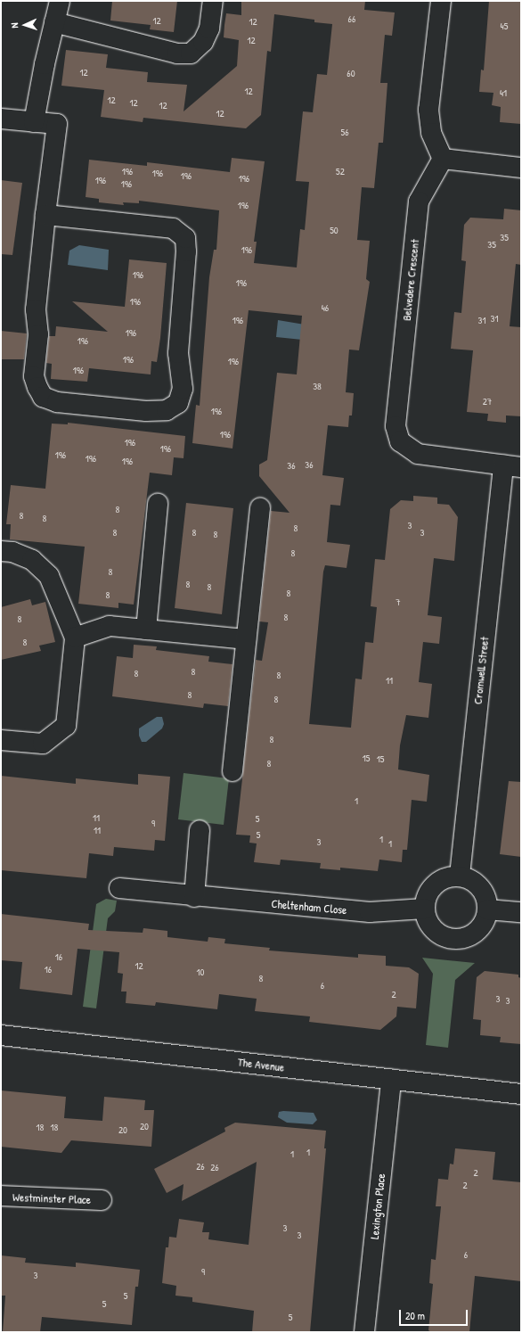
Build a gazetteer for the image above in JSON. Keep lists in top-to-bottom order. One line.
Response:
{"streets":{"street":["Belvedere Crescent","Cromwell Street","Cheltenham Close","The Avenue","Westminster Place","Lexington Place"]},"crossings":[["Belvedere Crescent","Cromwell Street"],["Cromwell Street","Cheltenham Close"],["The Avenue","Lexington Place"]],"house_numbers":["66","12","12","45","12","12","60","12","41","12","12","12","12","56","196","52","196","196","196","196","196","196","50","35","35","196","196","196","196","46","31","196","31","196","196","196","196","196","38","27","196","196","196","196","196","196","196","36","36","8","8","8","3","8","8","8","3","8","8","8","8","8","8","8","7","8","8","8","8","8","8","11","8","8","8","15","15","8","1","11","5","9","11","5","1","3","1","16","12","16","10","8","6","2","3","3","20","18","18","20","1","1","26","26","2","2","3","3","6","9","3","5","5","5"],"scale_bar":"20 m","north":"left"}
